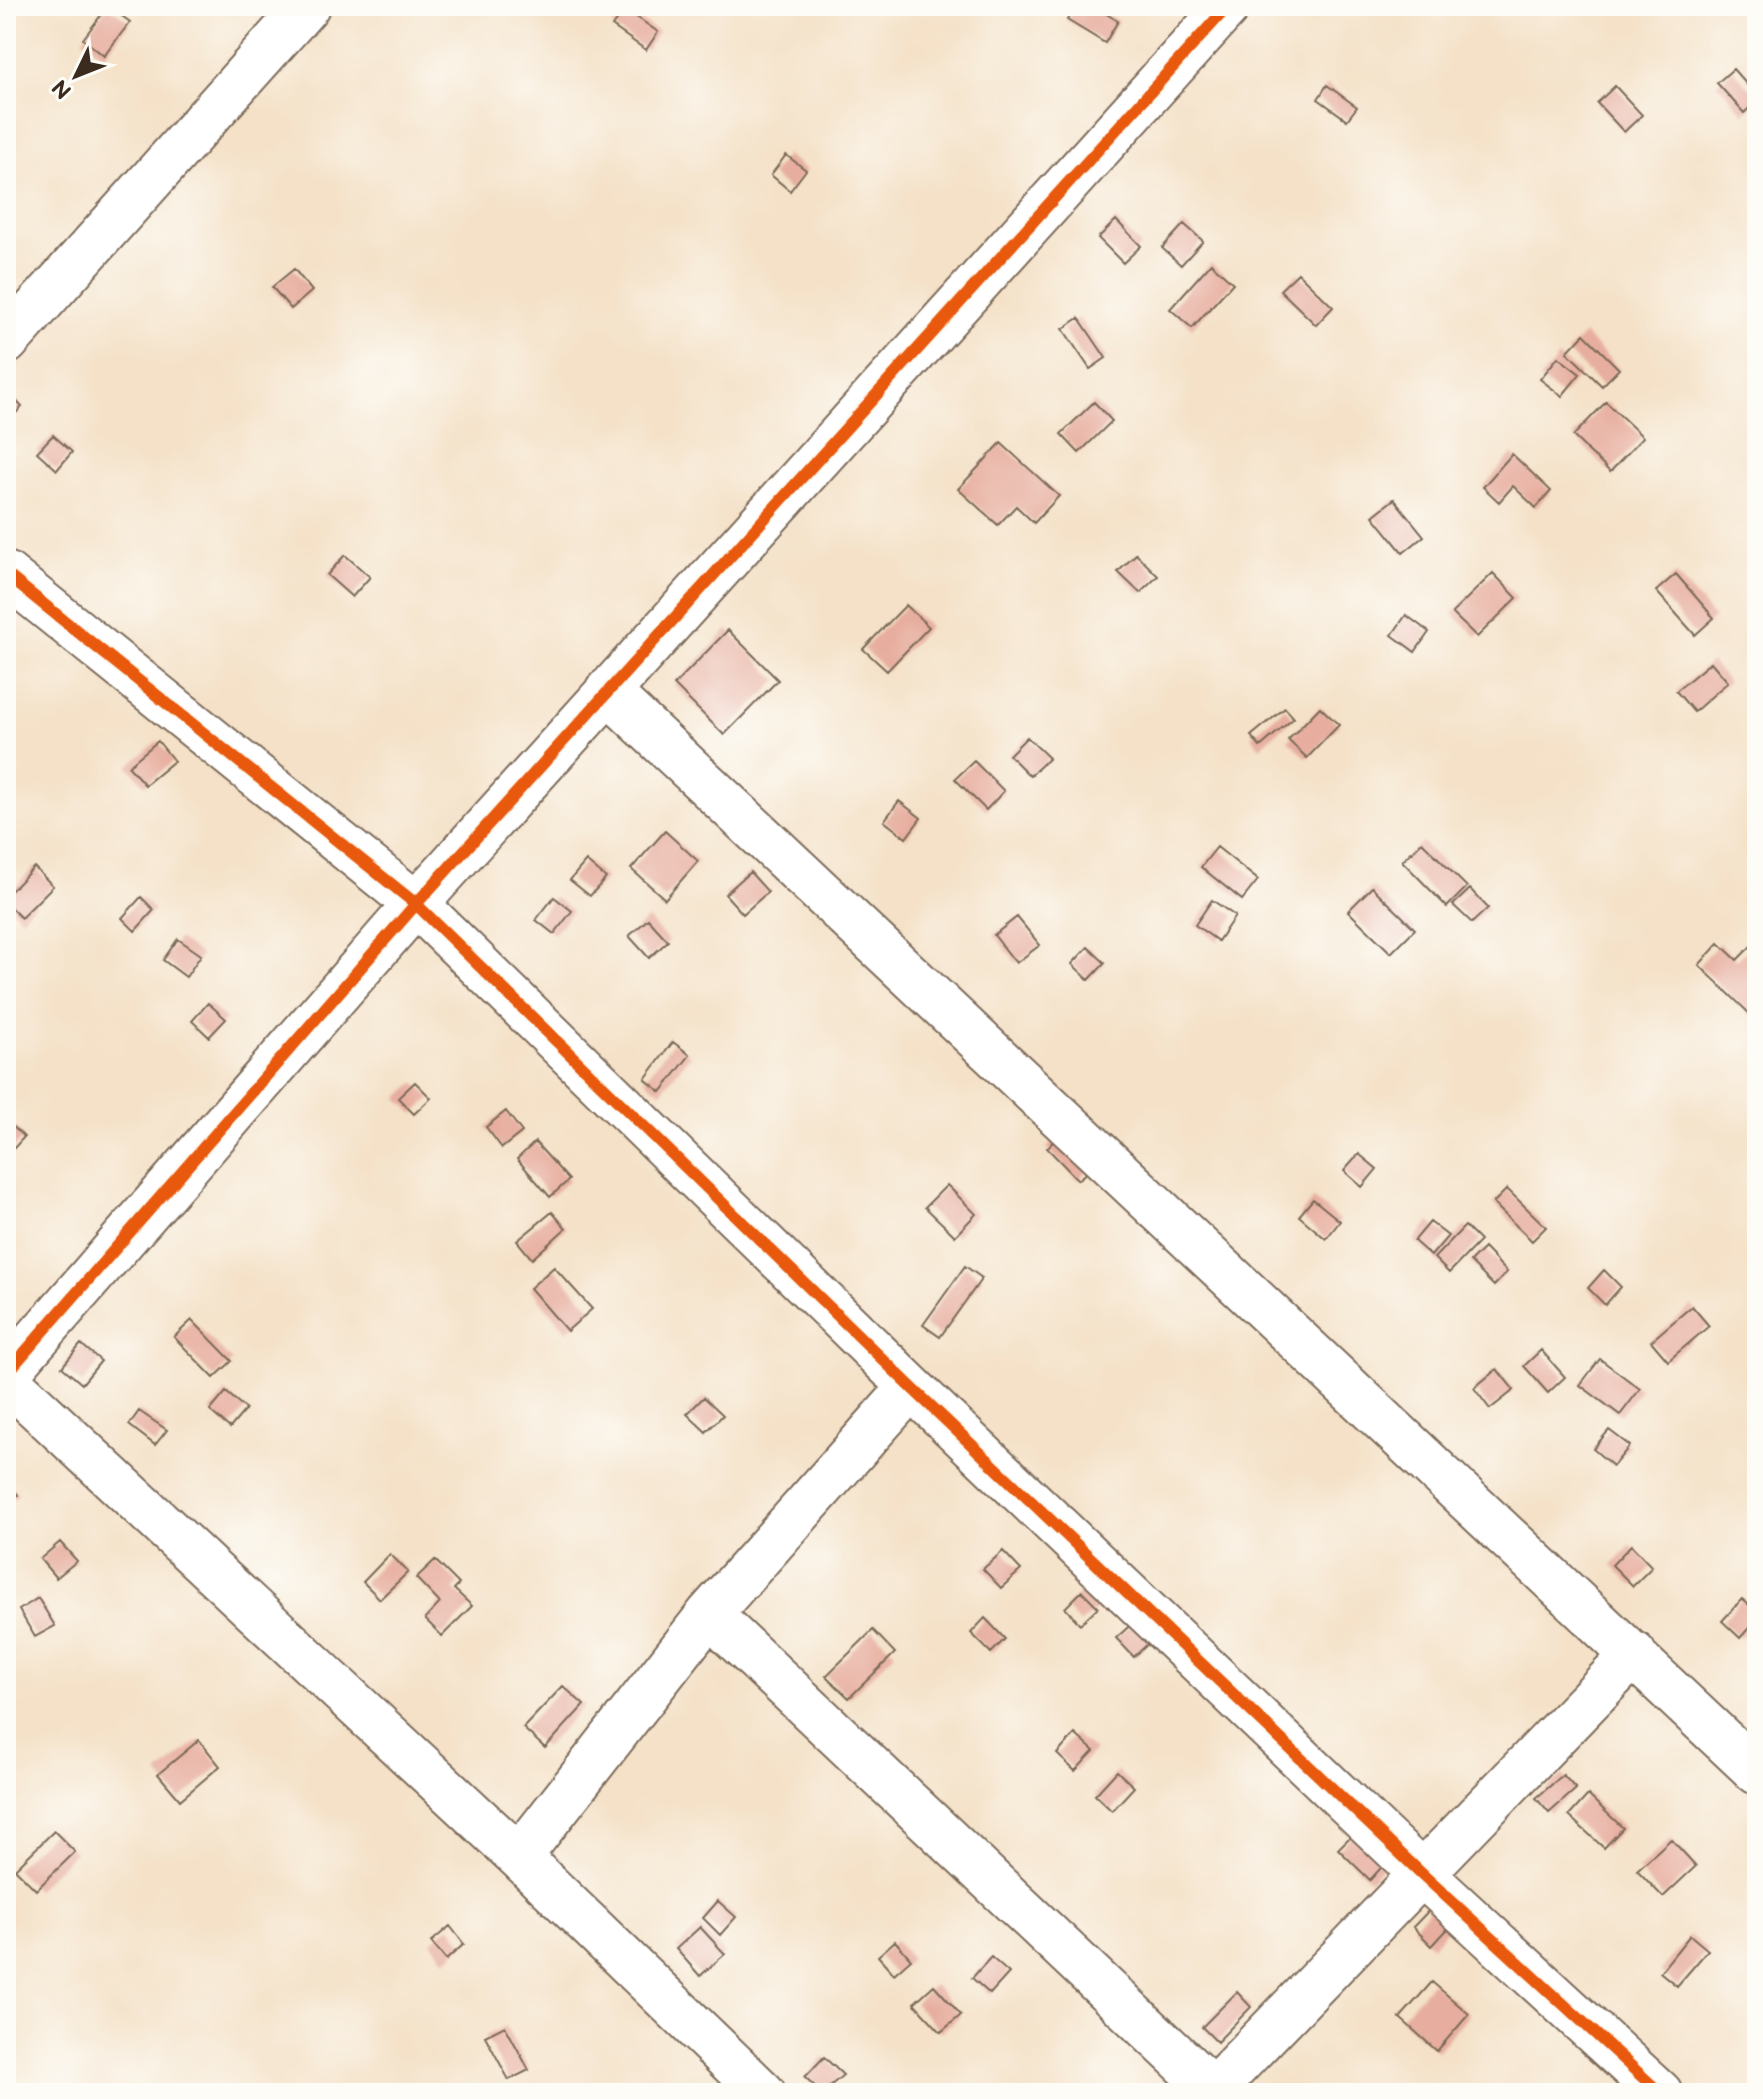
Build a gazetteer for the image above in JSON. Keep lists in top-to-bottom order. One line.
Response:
{"north":"bottom left"}
